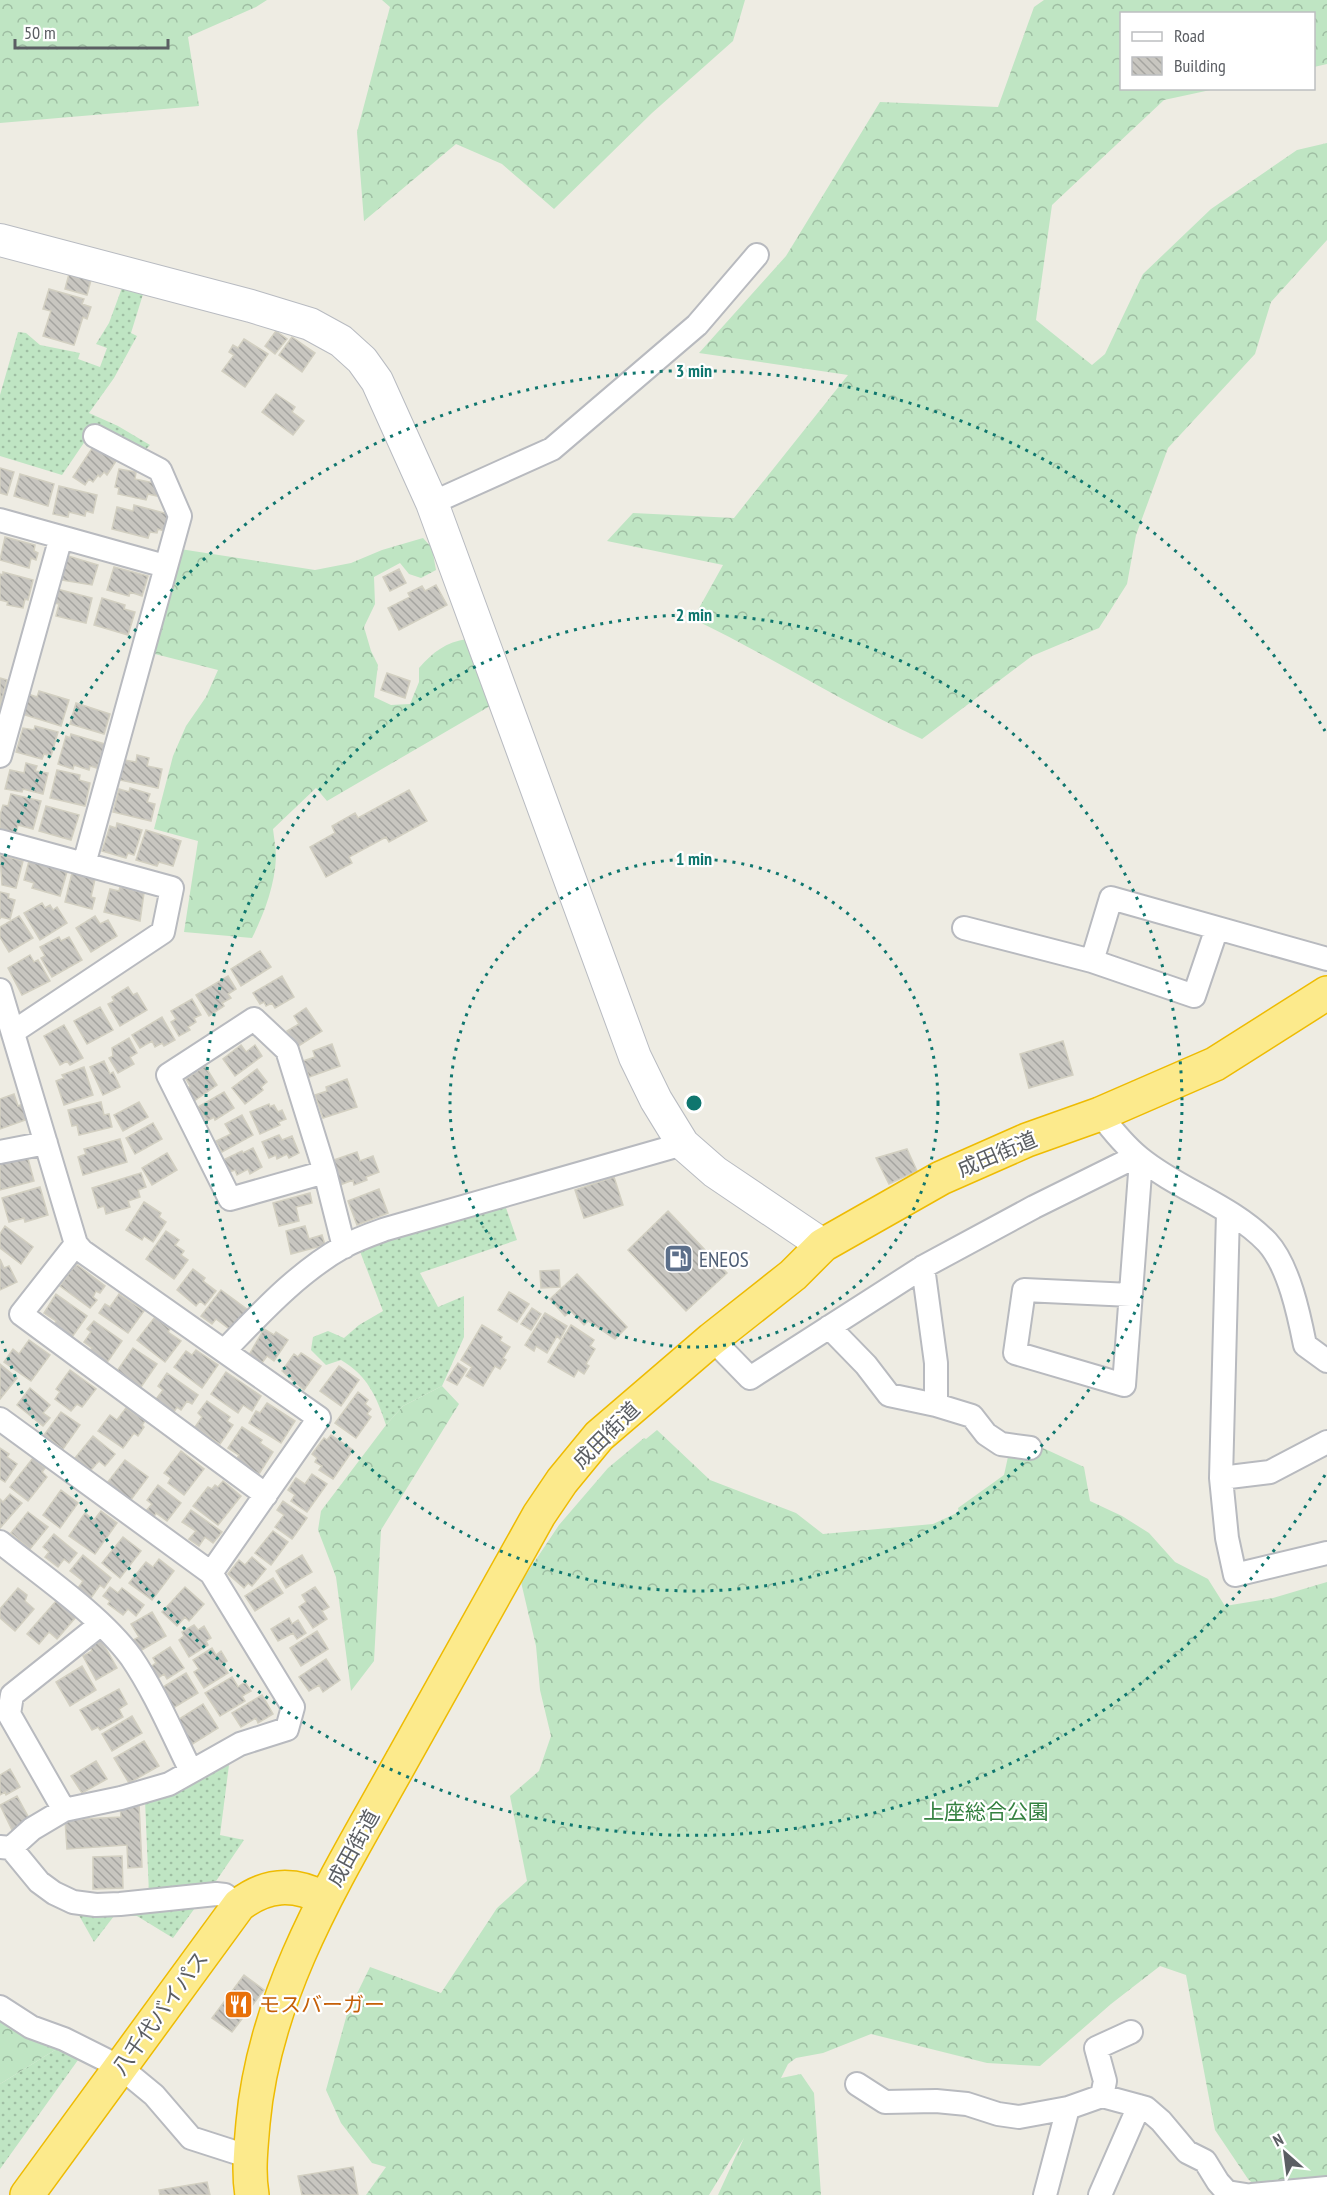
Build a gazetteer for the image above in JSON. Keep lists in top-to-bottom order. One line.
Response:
{"streets":{"highway":["成田街道","八千代バイパス"]},"crossings":[["成田街道","八千代バイパス"]],"parks":["上座総合公園"],"places":{"fuel station":["ENEOS"],"restaurant":["モスバーガー"]},"legend":["Road","Building"],"scale_bar":"50 m","north":"top left","rings":["3 min","2 min","1 min"]}
